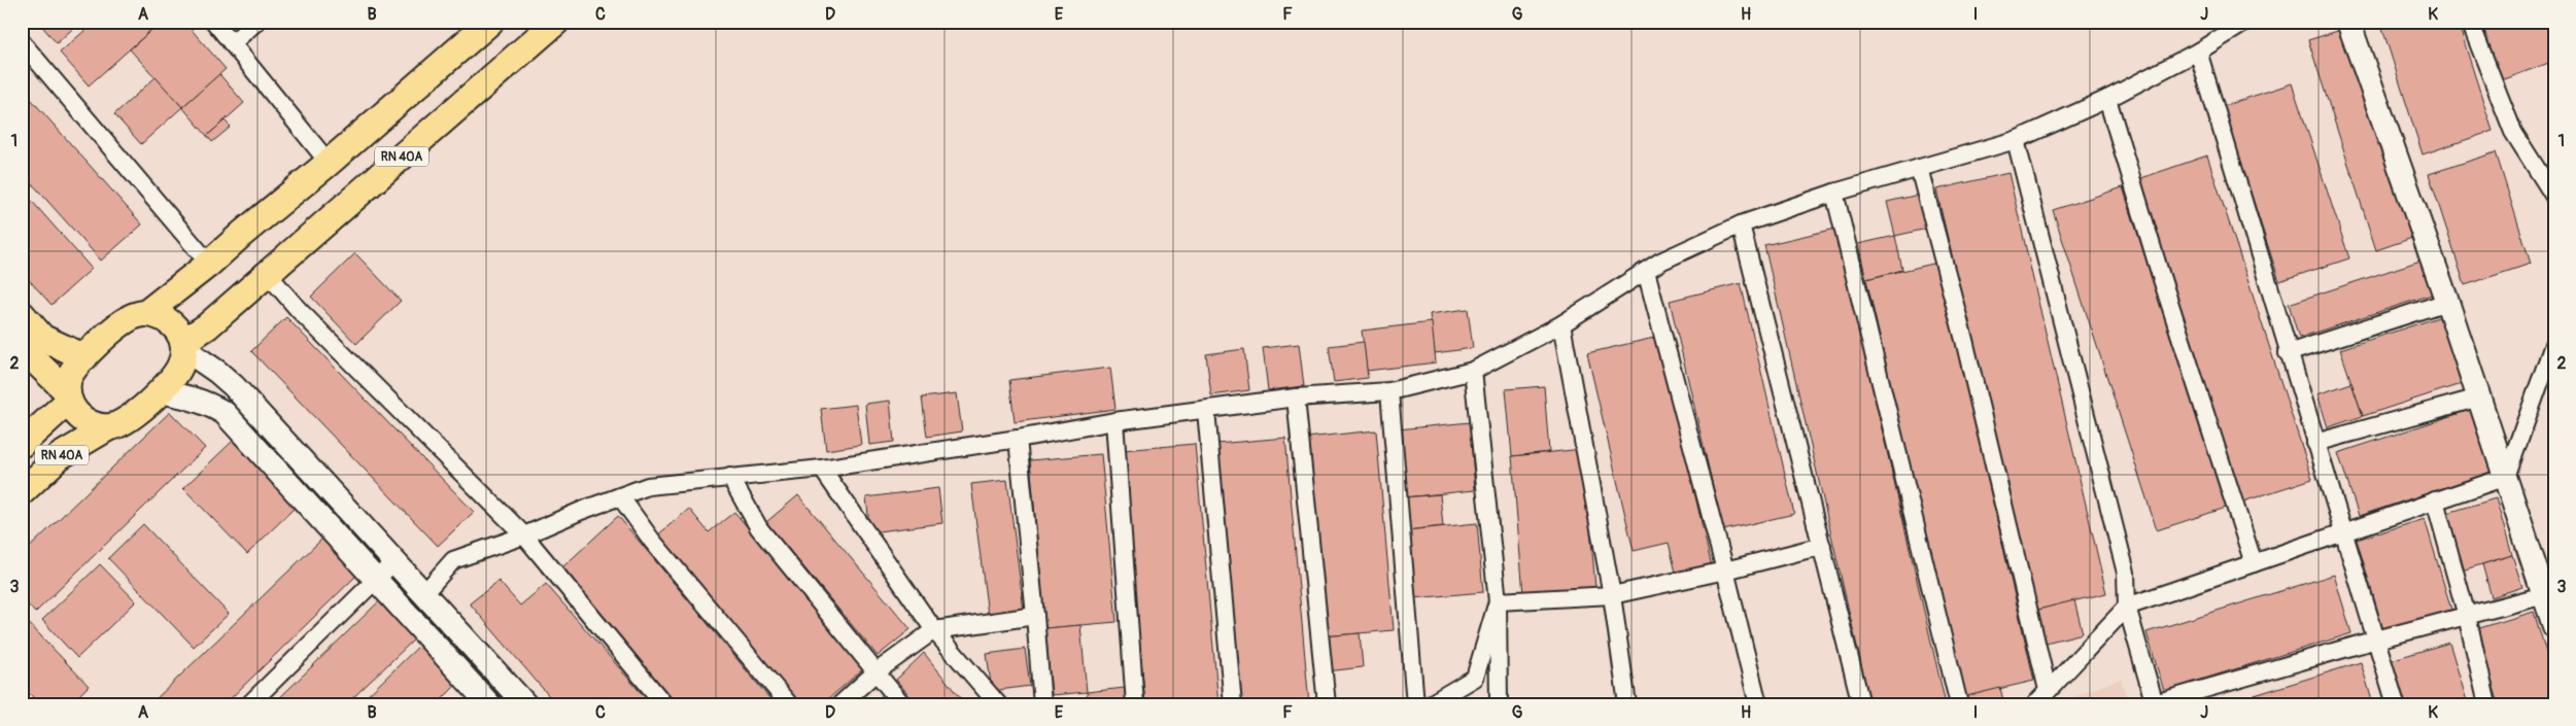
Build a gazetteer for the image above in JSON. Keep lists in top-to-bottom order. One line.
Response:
{"streets":{"main road":["RN 40A"]},"grid":{"columns":["A","B","C","D","E","F","G","H","I","J","K"],"rows":["1","2","3"]}}
